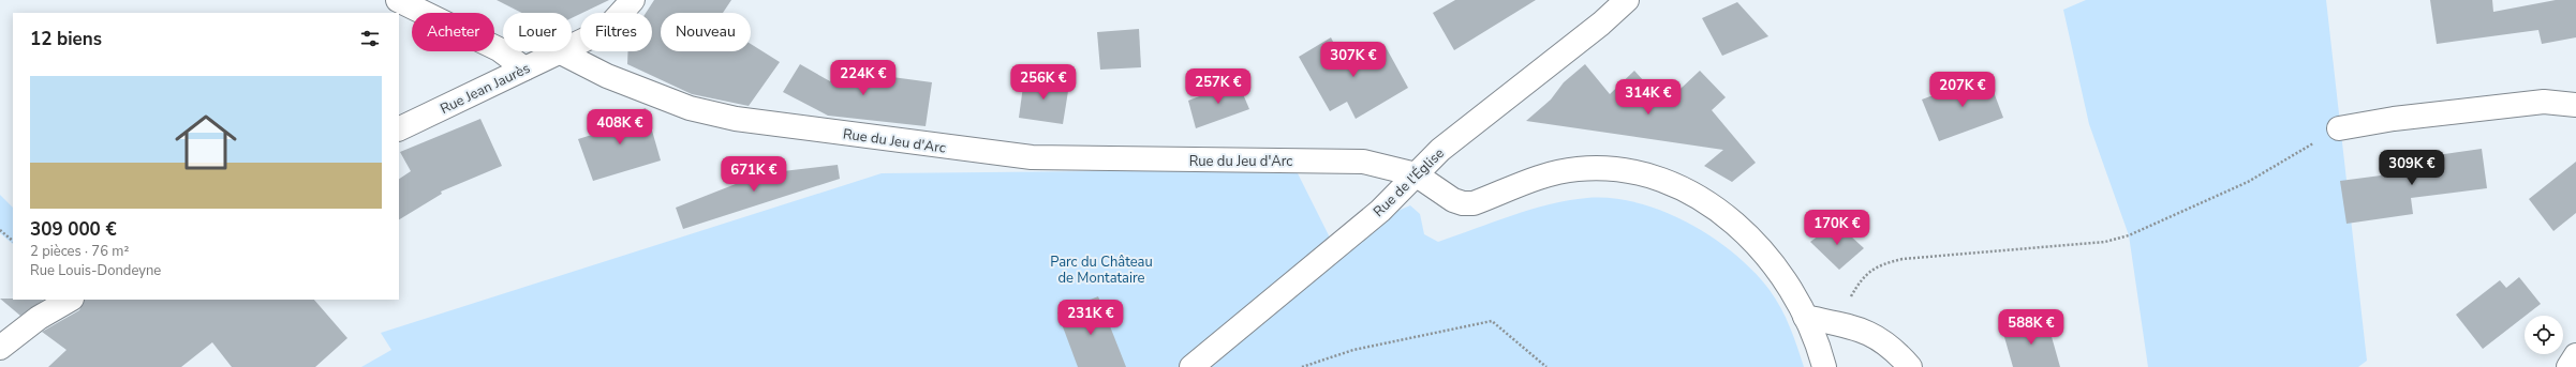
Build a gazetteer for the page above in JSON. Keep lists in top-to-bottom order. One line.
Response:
{"streets":{"street":["Rue Jean Jaurès","Rue du Jeu d'Arc","Rue de l'Église"]},"crossings":[["Rue Jean Jaurès","Rue du Jeu d'Arc"],["Rue du Jeu d'Arc","Rue de l'Église"]],"parks":["Parc du Château de Montataire"],"page":{"chip":["Acheter","Louer","Filtres","Nouveau"],"heading":"12 biens","price":["307K €","224K €","256K €","257K €","207K €","314K €","408K €","309K €","671K €","170K €","231K €","588K €"],"list":[{"name":"309 000 €","note":"2 pièces · 76 m² · Rue Louis-Dondeyne"}]}}
